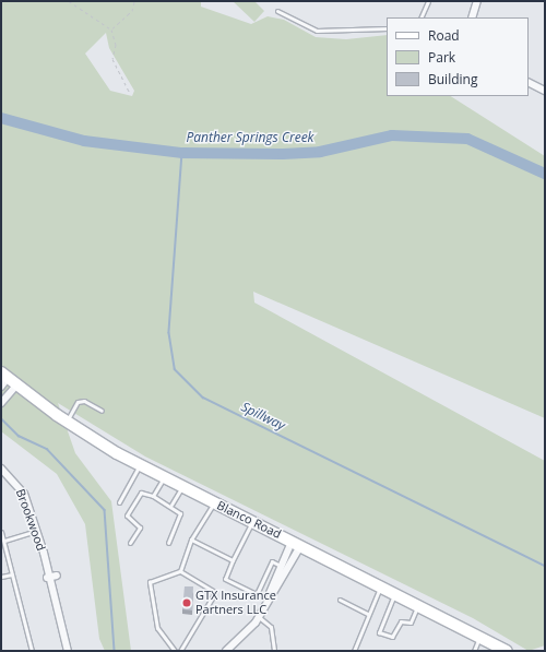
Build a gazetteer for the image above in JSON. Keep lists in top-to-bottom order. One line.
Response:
{"streets":{"main road":["Blanco Road"],"street":["Brookwood"]},"water":["Panther Springs Creek","Spillway"],"places":["GTX Insurance Partners LLC"],"legend":["Road","Park","Building"]}
